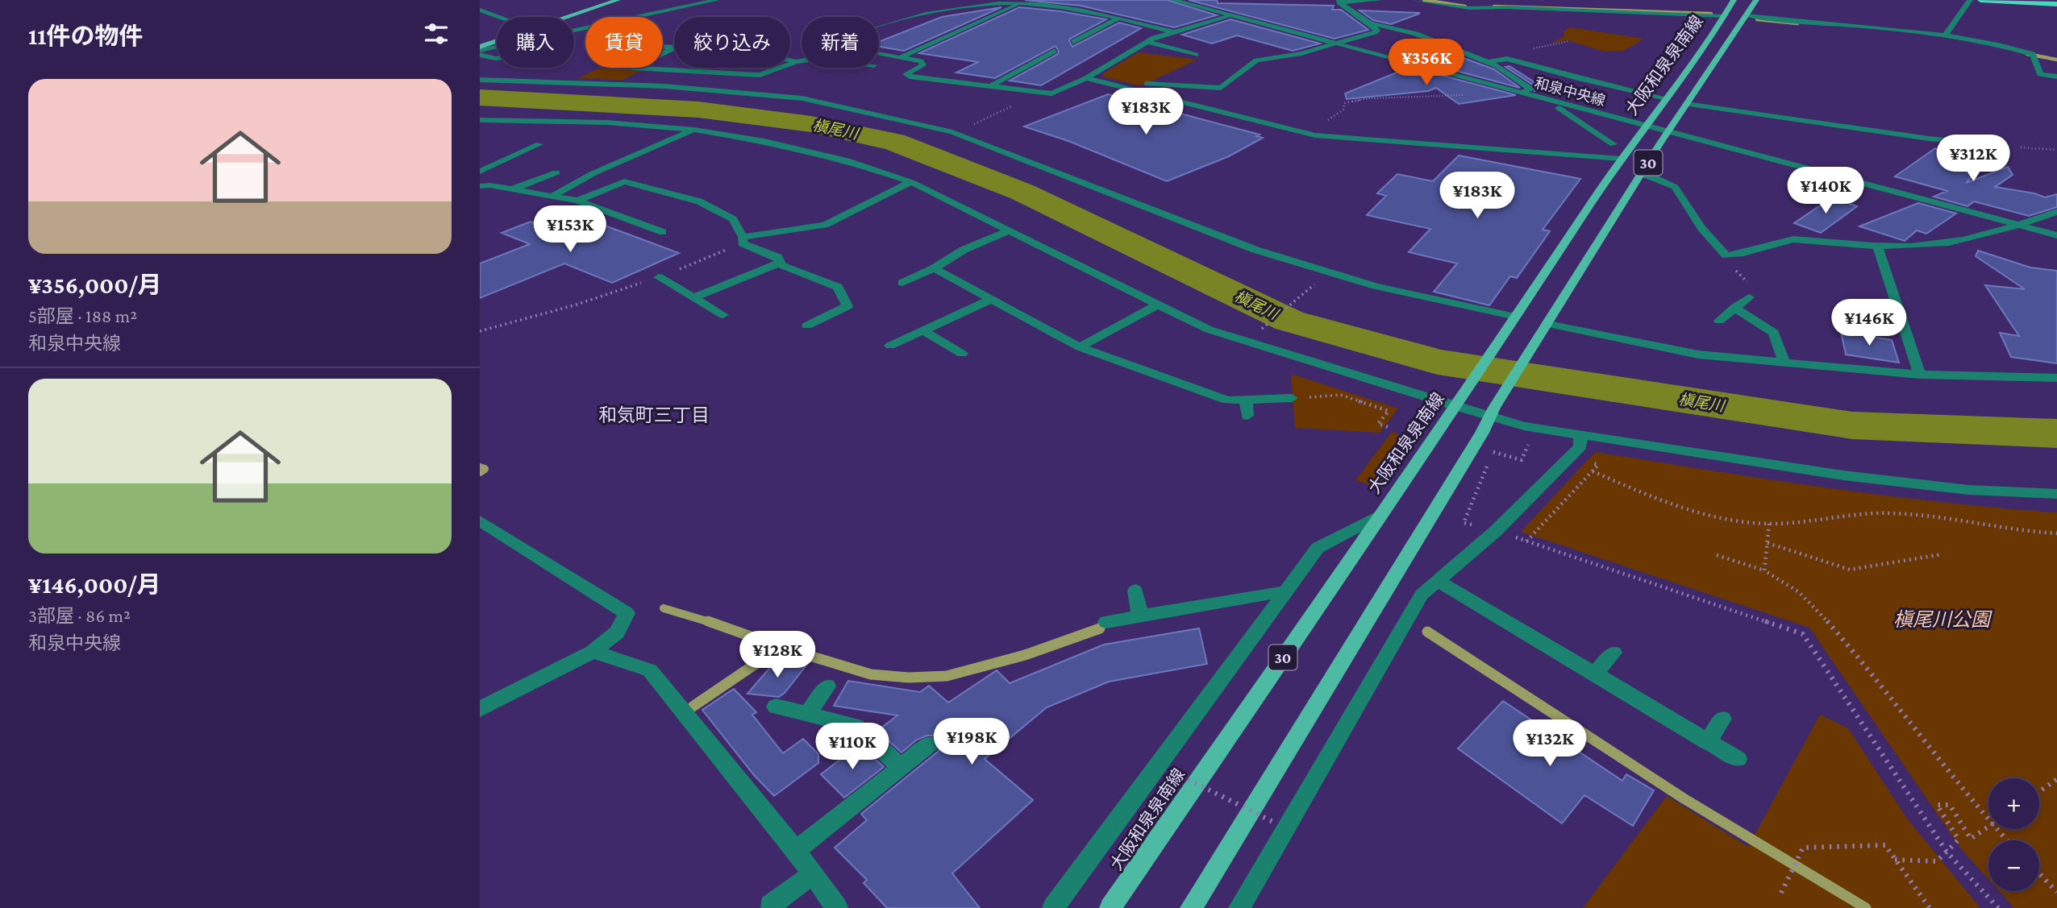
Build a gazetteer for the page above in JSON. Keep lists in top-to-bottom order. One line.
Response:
{"streets":{"main road":["大阪和泉泉南線","30"],"street":["和泉中央線"]},"crossings":[["大阪和泉泉南線","和泉中央線"],["和泉中央線","30"]],"districts":["和気町三丁目"],"water":["槇尾川"],"parks":["槇尾川公園"],"page":{"heading":"11件の物件","chip":["購入","賃貸","絞り込み","新着"],"price":["¥356K","¥183K","¥312K","¥140K","¥183K","¥153K","¥146K","¥128K","¥198K","¥132K","¥110K"],"list":[{"name":"¥356,000/月","note":"5部屋 · 188 m² · 和泉中央線"},{"name":"¥146,000/月","note":"3部屋 · 86 m² · 和泉中央線"}],"map_buttons":["+","−"]}}
